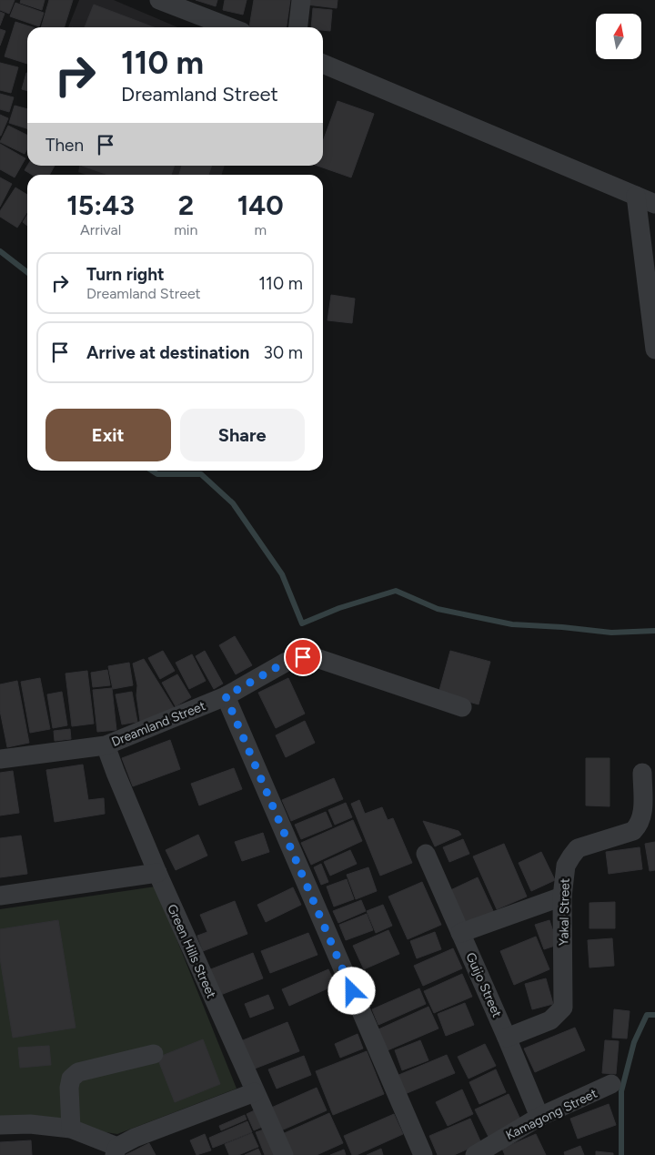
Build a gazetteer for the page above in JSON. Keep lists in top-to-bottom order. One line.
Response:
{"streets":{"street":["Dreamland Street","Yakal Street","Green Hills Street","Guijo Street","Kamagong Street"]},"crossings":[["Dreamland Street","Green Hills Street"],["Yakal Street","Guijo Street"],["Guijo Street","Kamagong Street"]],"north":"top","page":{"turn":["110 m","Dreamland Street"],"then":"Then","eta":["15:43","Arrival","2","min","140","m"],"list":[{"name":"Turn right","note":"Dreamland Street","value":"110 m"},{"name":"Arrive at destination","value":"30 m"}],"buttons":["Exit","Share"]}}
